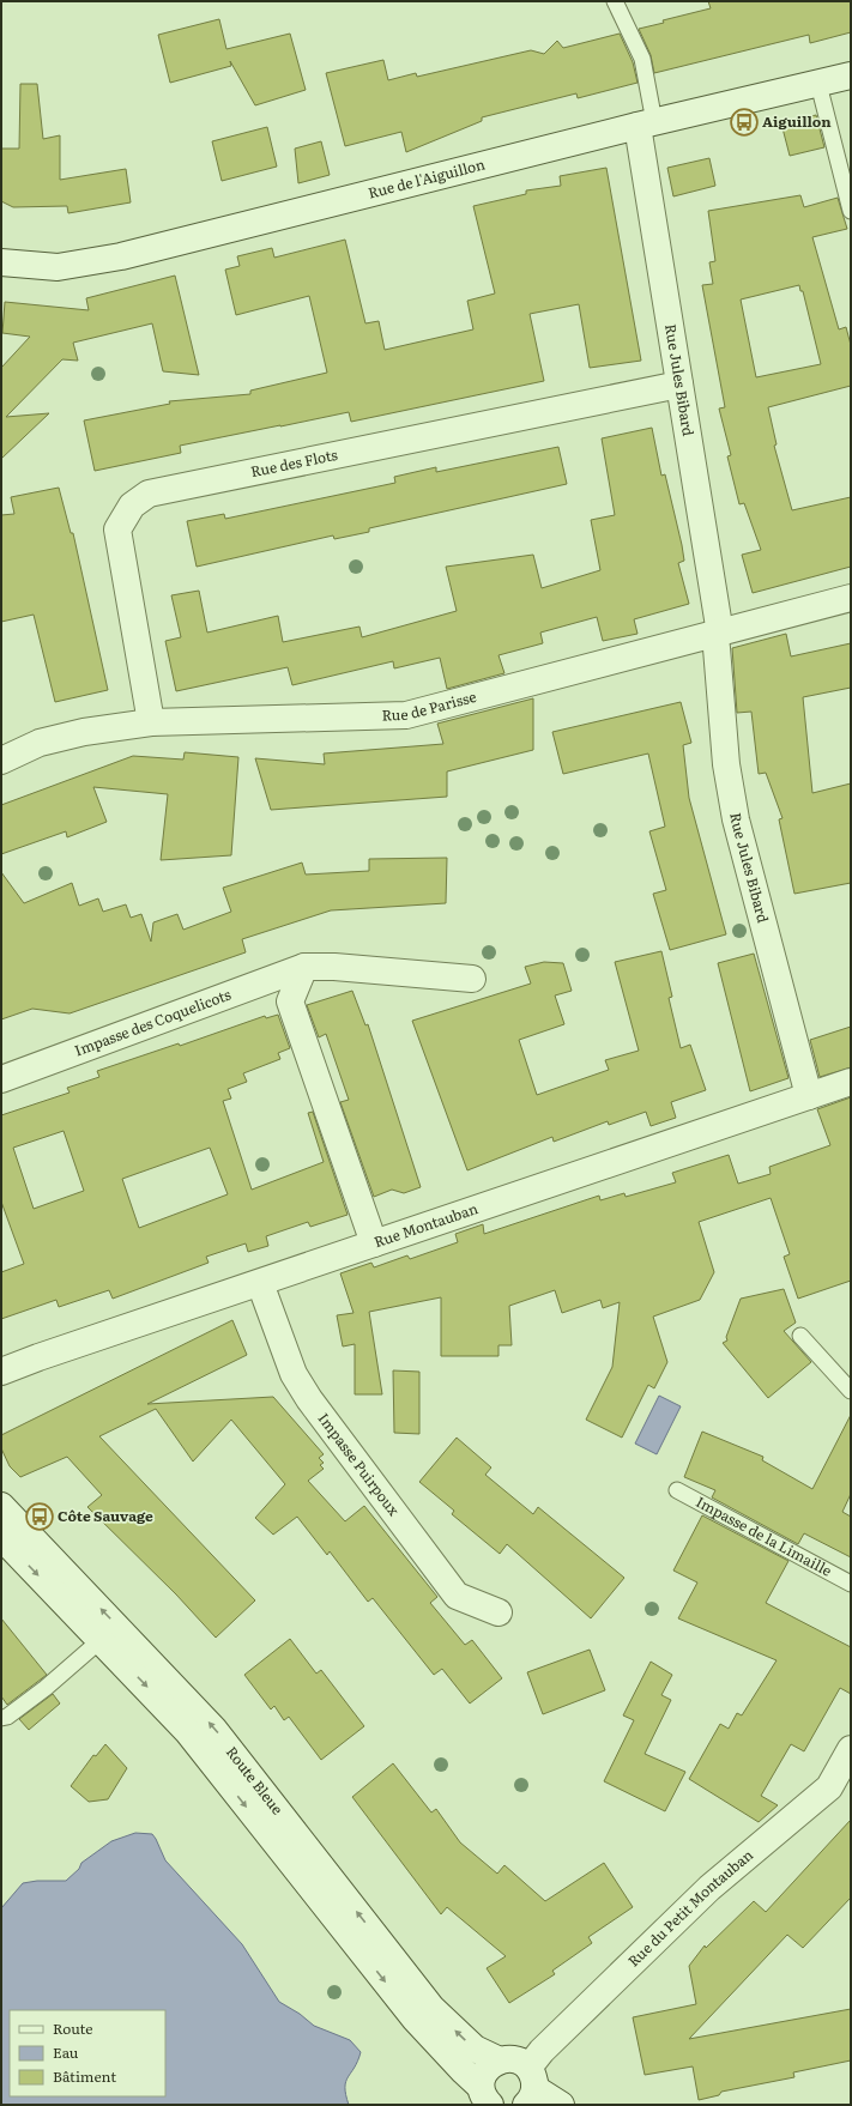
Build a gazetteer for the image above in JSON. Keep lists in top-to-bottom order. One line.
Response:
{"streets":{"street":["Rue de l'Aiguillon","Rue Jules Bibard","Rue des Flots","Rue de Parisse","Impasse des Coquelicots","Rue Montauban","Impasse Puirpoux","Route Bleue","Rue du Petit Montauban"],"lane":["Impasse de la Limaille"]},"crossings":[["Rue de l'Aiguillon","Rue Jules Bibard"],["Rue Jules Bibard","Rue des Flots"],["Rue Jules Bibard","Rue de Parisse"],["Rue Jules Bibard","Rue Montauban"],["Rue des Flots","Rue de Parisse"],["Rue Montauban","Impasse Puirpoux"],["Route Bleue","Rue du Petit Montauban"]],"places":{"bus stop":["Aiguillon","Côte Sauvage"]},"legend":["Route","Eau","Bâtiment"]}
